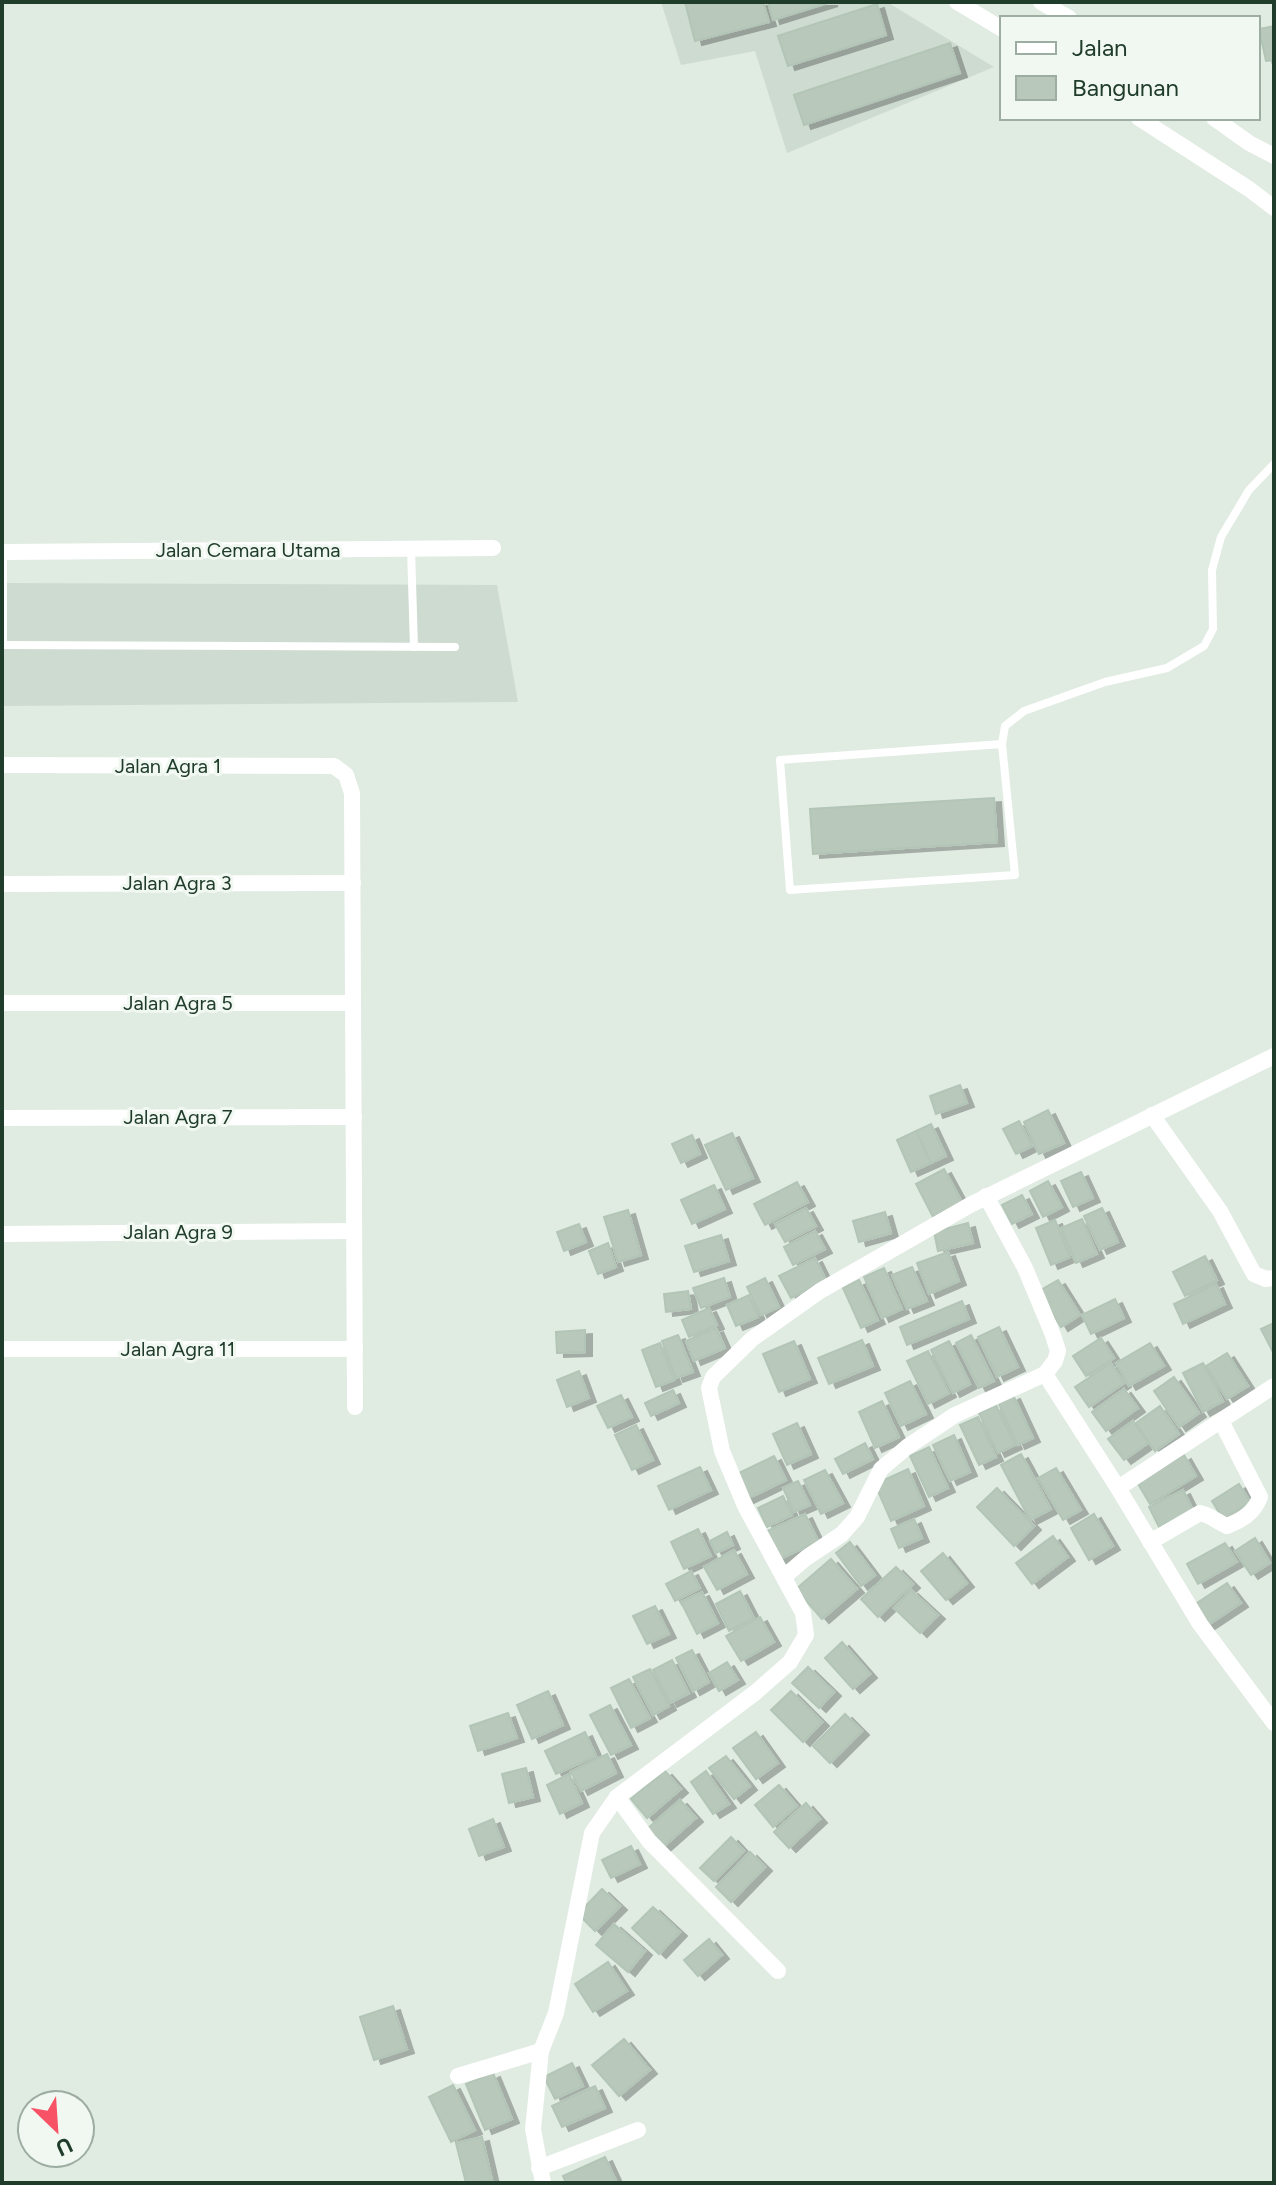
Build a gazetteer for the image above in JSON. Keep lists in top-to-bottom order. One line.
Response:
{"streets":{"street":["Jalan Cemara Utama","Jalan Agra 1","Jalan Agra 3","Jalan Agra 5","Jalan Agra 7","Jalan Agra 9","Jalan Agra 11"]},"crossings":[["Jalan Agra 1","Jalan Agra 3"]],"legend":["Jalan","Bangunan"],"north":"bottom right"}
